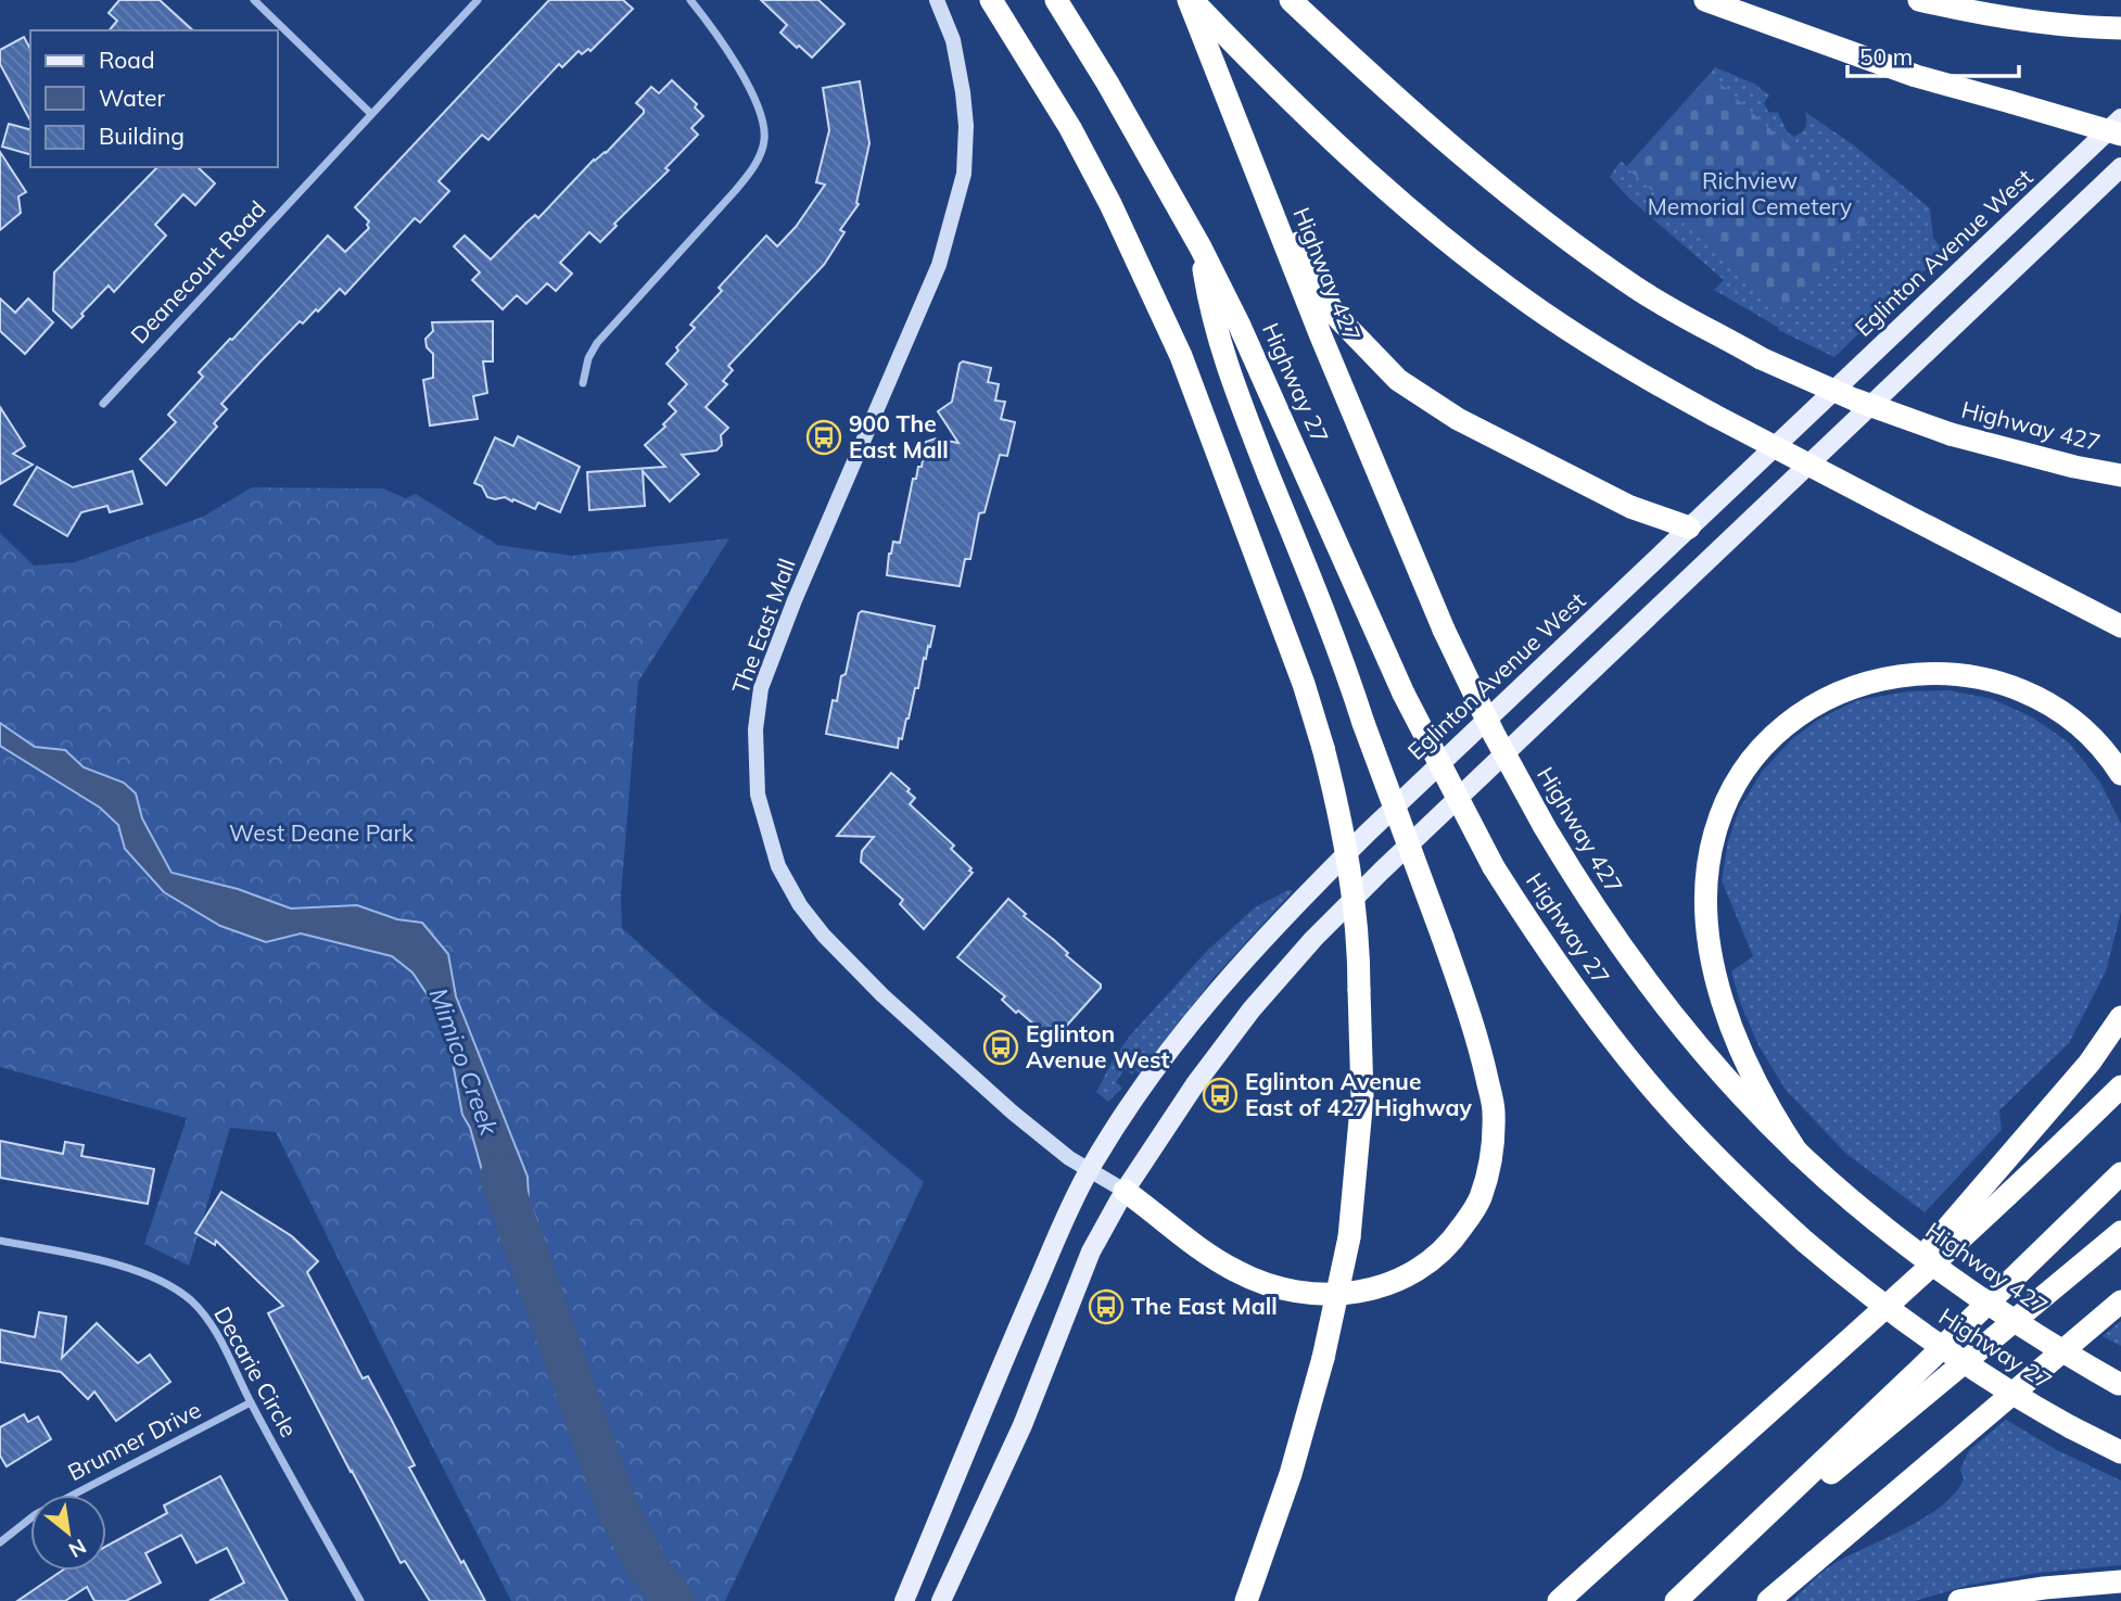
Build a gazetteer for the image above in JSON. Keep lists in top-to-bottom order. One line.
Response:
{"streets":{"highway":["Highway 427","Highway 27"],"main road":["Eglinton Avenue West","The East Mall"],"street":["Deanecourt Road","Decarie Circle","Brunner Drive"]},"crossings":[["Eglinton Avenue West","The East Mall"],["Decarie Circle","Brunner Drive"]],"water":["Mimico Creek"],"parks":["Richview Memorial Cemetery","West Deane Park"],"places":{"bus stop":["900 The East Mall","Eglinton Avenue West","Eglinton Avenue East of 427 Highway","The East Mall"]},"legend":["Road","Water","Building"],"scale_bar":"50 m","north":"bottom right"}
